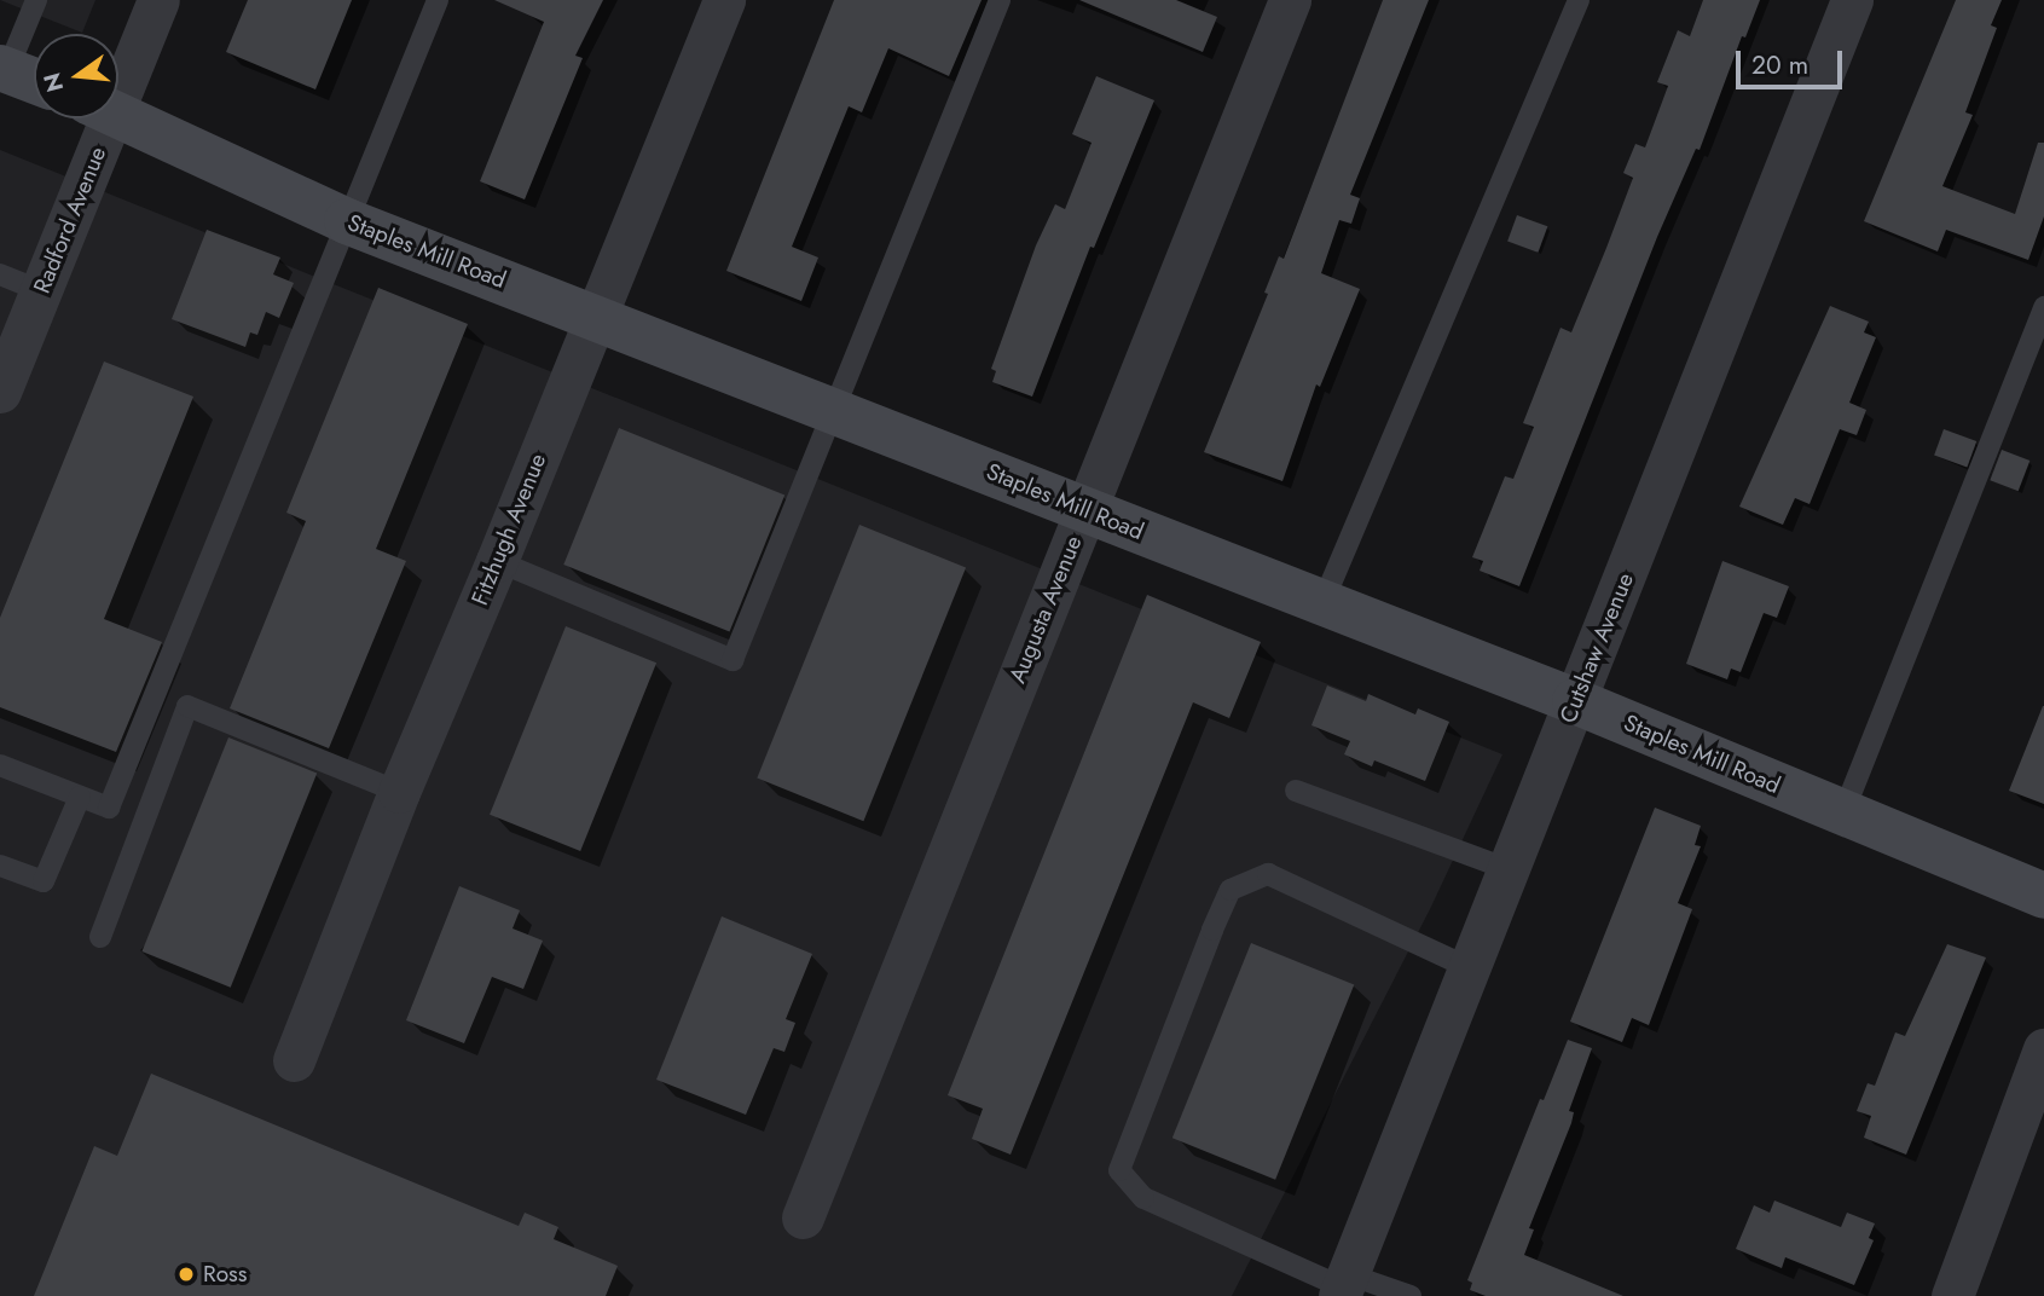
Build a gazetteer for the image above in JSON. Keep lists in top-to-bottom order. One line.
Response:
{"streets":{"street":["Radford Avenue","Staples Mill Road","Fitzhugh Avenue","Augusta Avenue","Cutshaw Avenue"]},"crossings":[["Staples Mill Road","Fitzhugh Avenue"],["Staples Mill Road","Augusta Avenue"],["Staples Mill Road","Cutshaw Avenue"]],"places":["Ross"],"scale_bar":"20 m","north":"left"}
